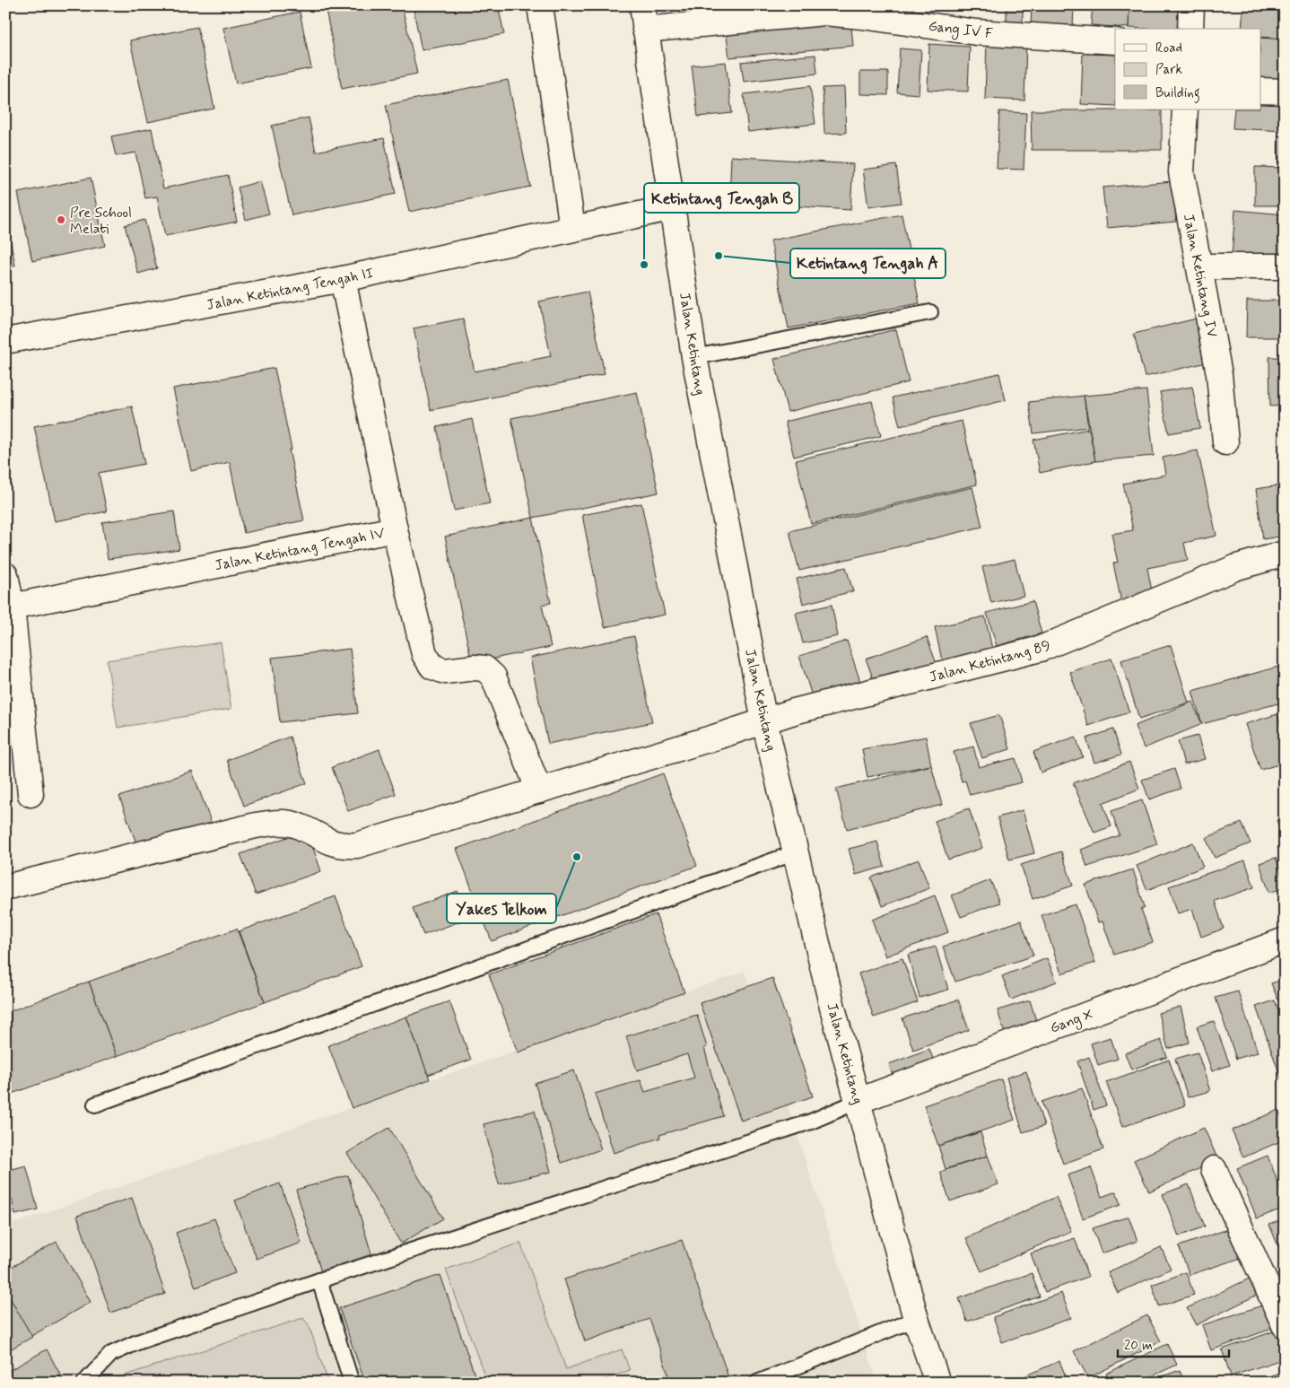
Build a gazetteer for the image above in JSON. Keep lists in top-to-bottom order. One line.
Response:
{"streets":{"street":["Gang IV F","Jalan Ketintang IV","Jalan Ketintang Tengah II","Jalan Ketintang","Jalan Ketintang Tengah IV","Jalan Ketintang 89","Gang X"]},"crossings":[["Gang IV F","Jalan Ketintang"],["Jalan Ketintang Tengah II","Jalan Ketintang"],["Jalan Ketintang Tengah II","Jalan Ketintang Tengah IV"],["Jalan Ketintang","Jalan Ketintang 89"],["Jalan Ketintang","Gang X"]],"places":["Pre School Melati","Ketintang Tengah A","Ketintang Tengah B","Yakes Telkom"],"legend":["Road","Park","Building"],"scale_bar":"20 m"}
